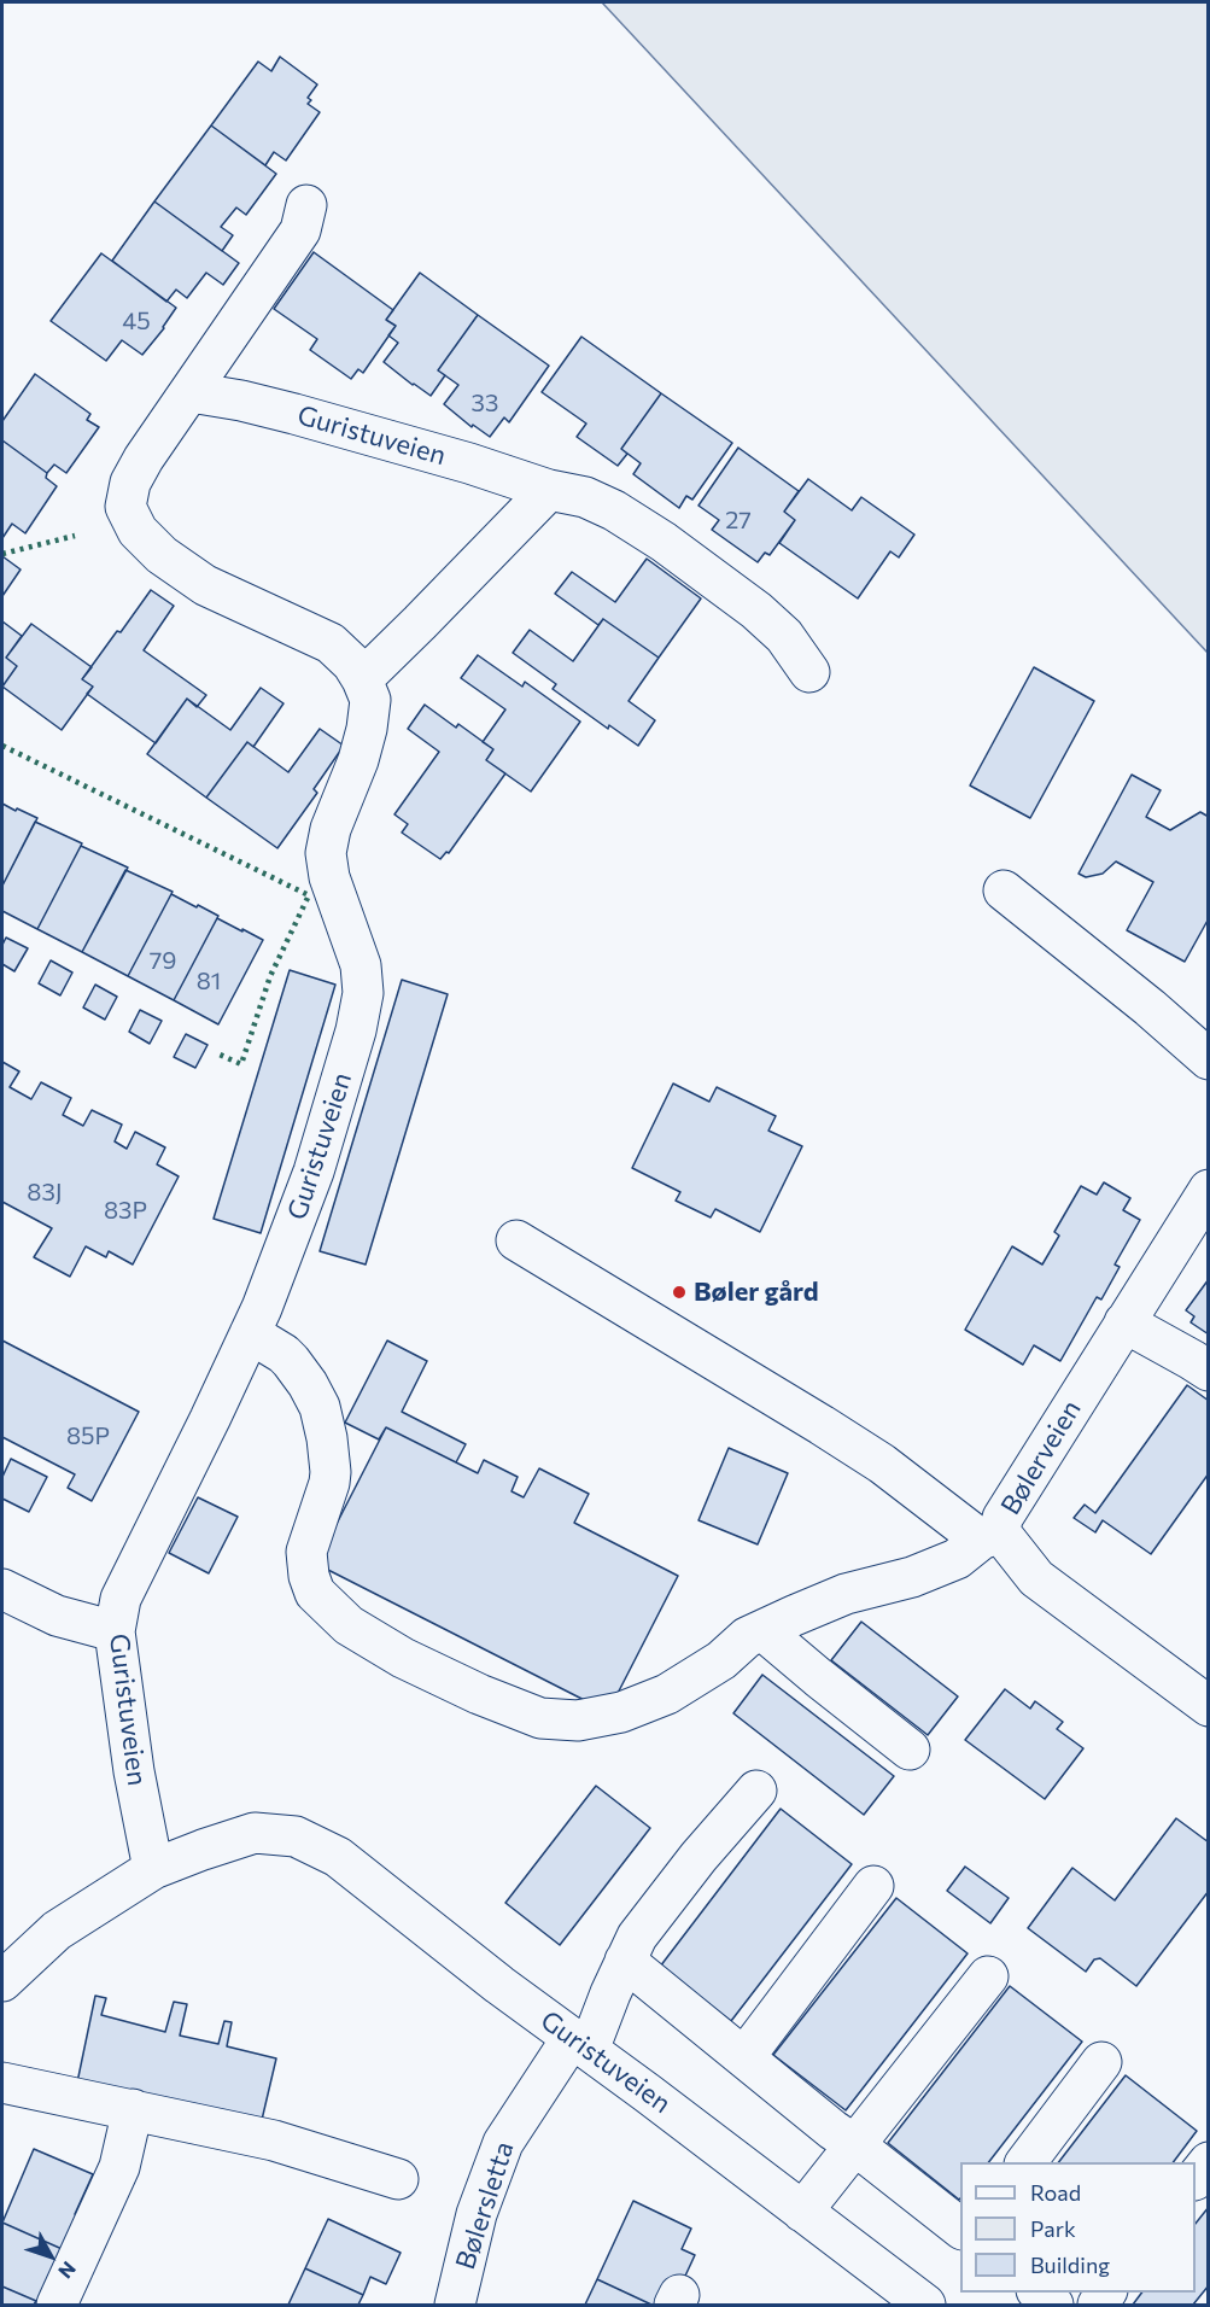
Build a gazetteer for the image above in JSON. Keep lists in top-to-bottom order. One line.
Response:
{"streets":{"street":["Guristuveien","Bølerveien","Bølersletta"]},"crossings":[["Guristuveien","Bølersletta"]],"places":["Bøler gård"],"house_numbers":["45","33","27","79","81","83J","83P","85P"],"legend":["Road","Park","Building"],"north":"bottom right"}
